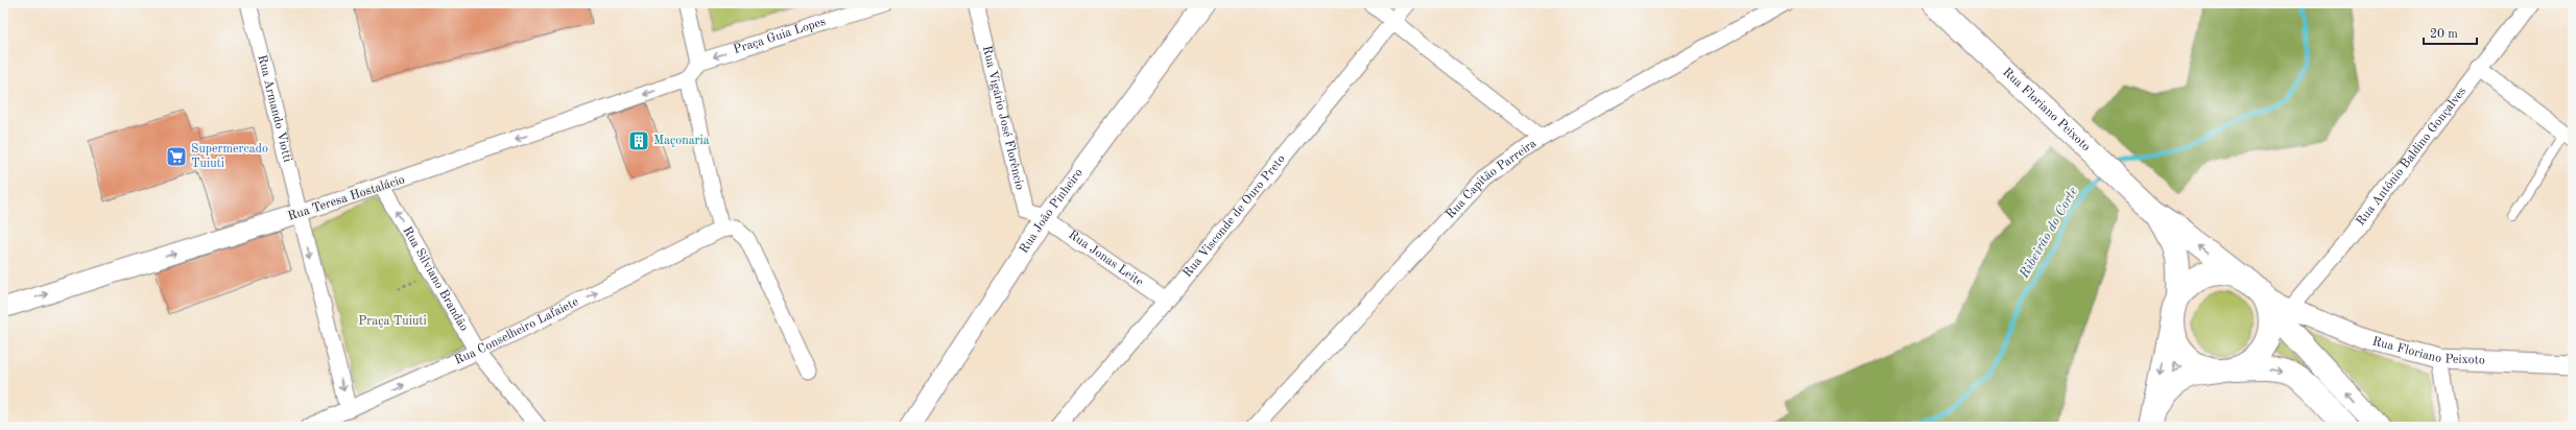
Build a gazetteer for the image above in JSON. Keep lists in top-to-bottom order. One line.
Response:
{"streets":{"main road":["Rua Floriano Peixoto"],"street":["Praça Guia Lopes","Rua Armando Viotti","Rua Vigário José Florêncio","Rua Antônio Baldino Gonçalves","Rua Capitão Parreira","Rua Teresa Hostalácio","Rua João Pinheiro","Rua Visconde de Ouro Preto","Rua Jonas Leite","Rua Silviano Brandão","Rua Conselheiro Lafaiete"]},"crossings":[["Rua Armando Viotti","Rua Teresa Hostalácio"],["Rua Floriano Peixoto","Rua Antônio Baldino Gonçalves"],["Rua Vigário José Florêncio","Rua João Pinheiro"],["Rua Vigário José Florêncio","Rua Jonas Leite"],["Rua Teresa Hostalácio","Rua Silviano Brandão"],["Rua João Pinheiro","Rua Jonas Leite"],["Rua Visconde de Ouro Preto","Rua Jonas Leite"],["Rua Silviano Brandão","Rua Conselheiro Lafaiete"]],"one_way":["Praça Guia Lopes","Rua Conselheiro Lafaiete"],"water":["Ribeirão do Corte"],"parks":["Praça Tuiuti"],"places":{"building":["Maçonaria"],"supermarket":["Supermercado Tuiuti"]},"scale_bar":"20 m"}
